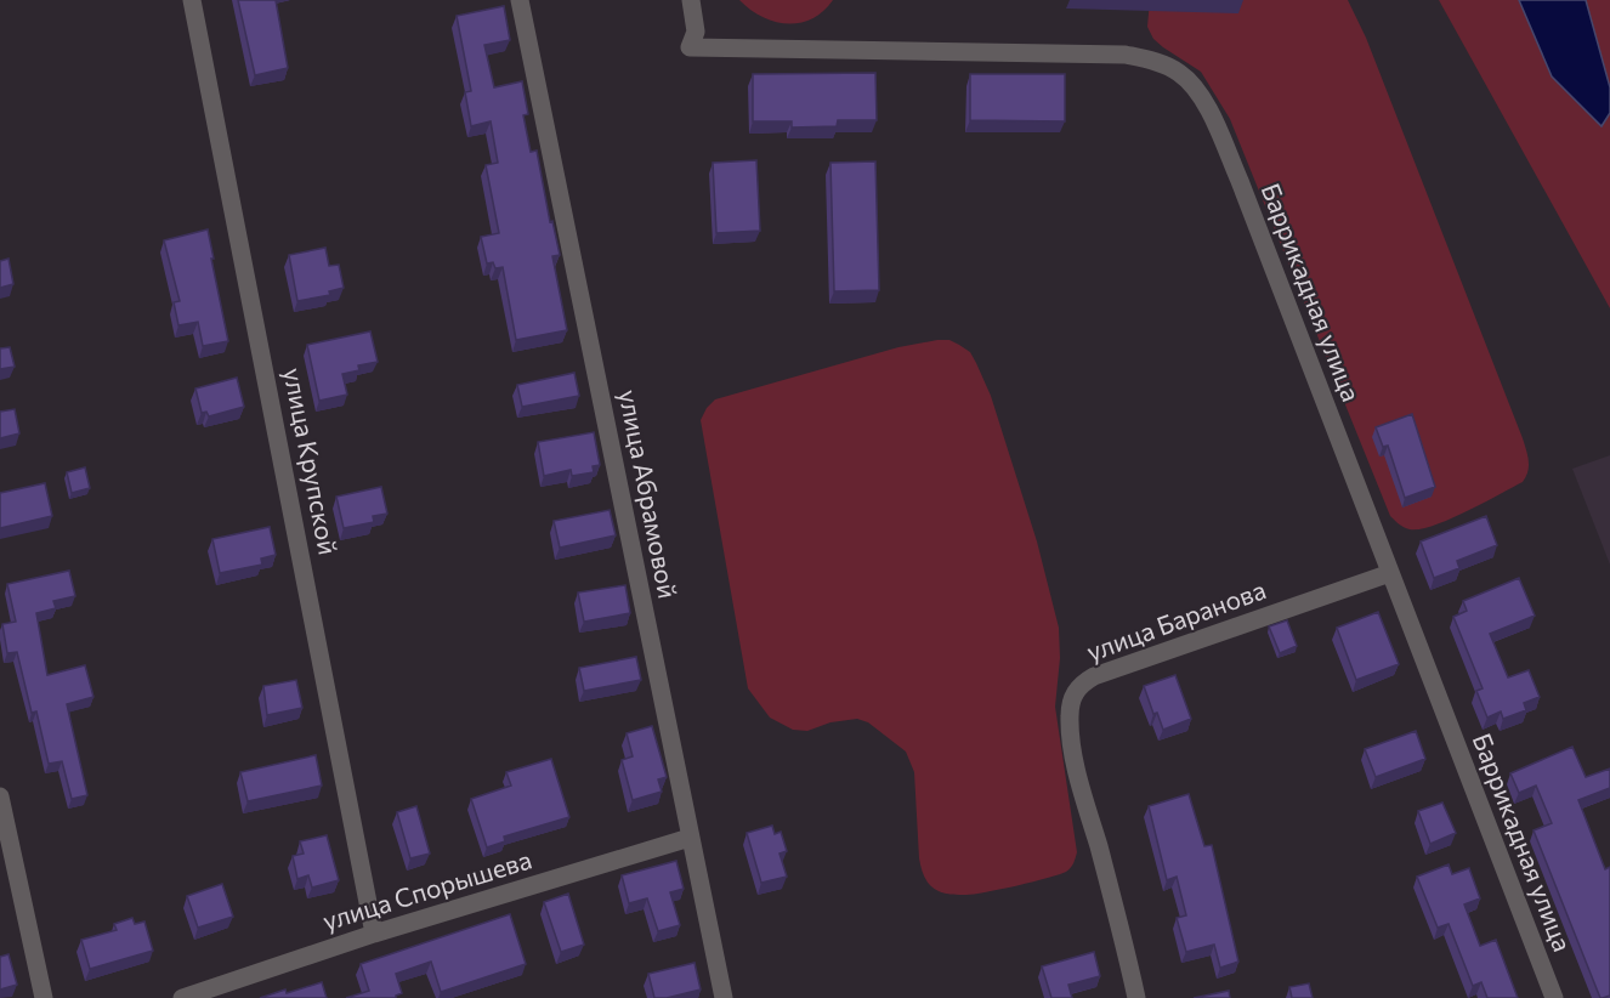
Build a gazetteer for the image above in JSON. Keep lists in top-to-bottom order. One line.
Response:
{"streets":{"street":["Баррикадная улица","улица Крупской","улица Абрамовой","улица Баранова","улица Спорышева"]},"crossings":[["Баррикадная улица","улица Баранова"],["улица Крупской","улица Спорышева"],["улица Абрамовой","улица Спорышева"]]}
